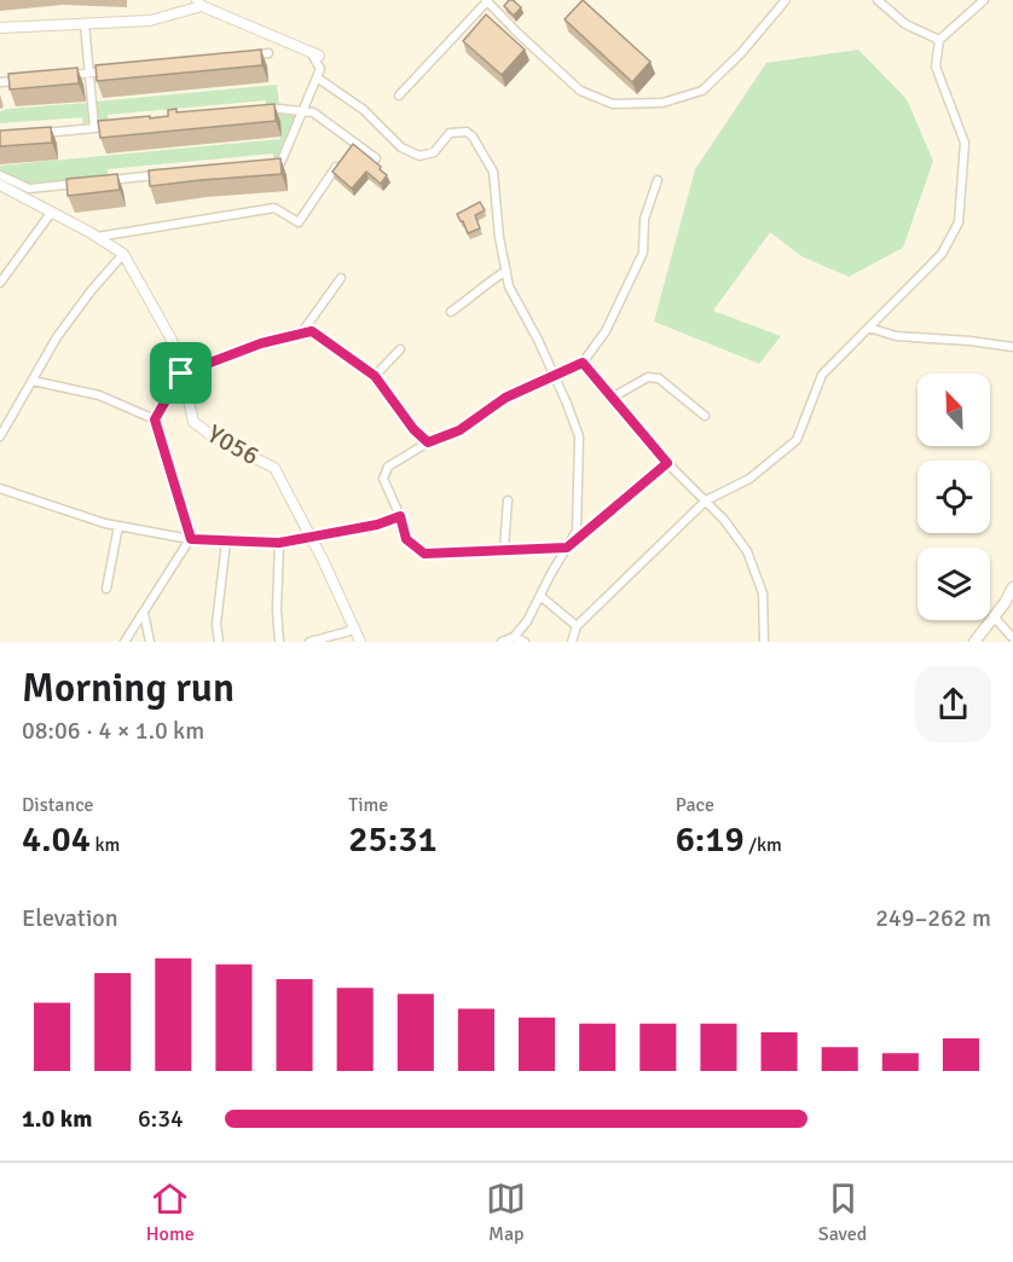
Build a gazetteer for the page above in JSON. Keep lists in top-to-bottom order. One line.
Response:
{"streets":{"street":["Y056"]},"north":"top left","page":{"heading":["Morning run","08:06 · 4 × 1.0 km"],"stats":[["Distance","4.04 km"],["Time","25:31"],["Pace","6:19 /km"]],"chart":["Elevation","249–262 m"],"list":[{"name":"1.0 km","note":"6:34"}],"tabs":["Home","Map","Saved"]}}
